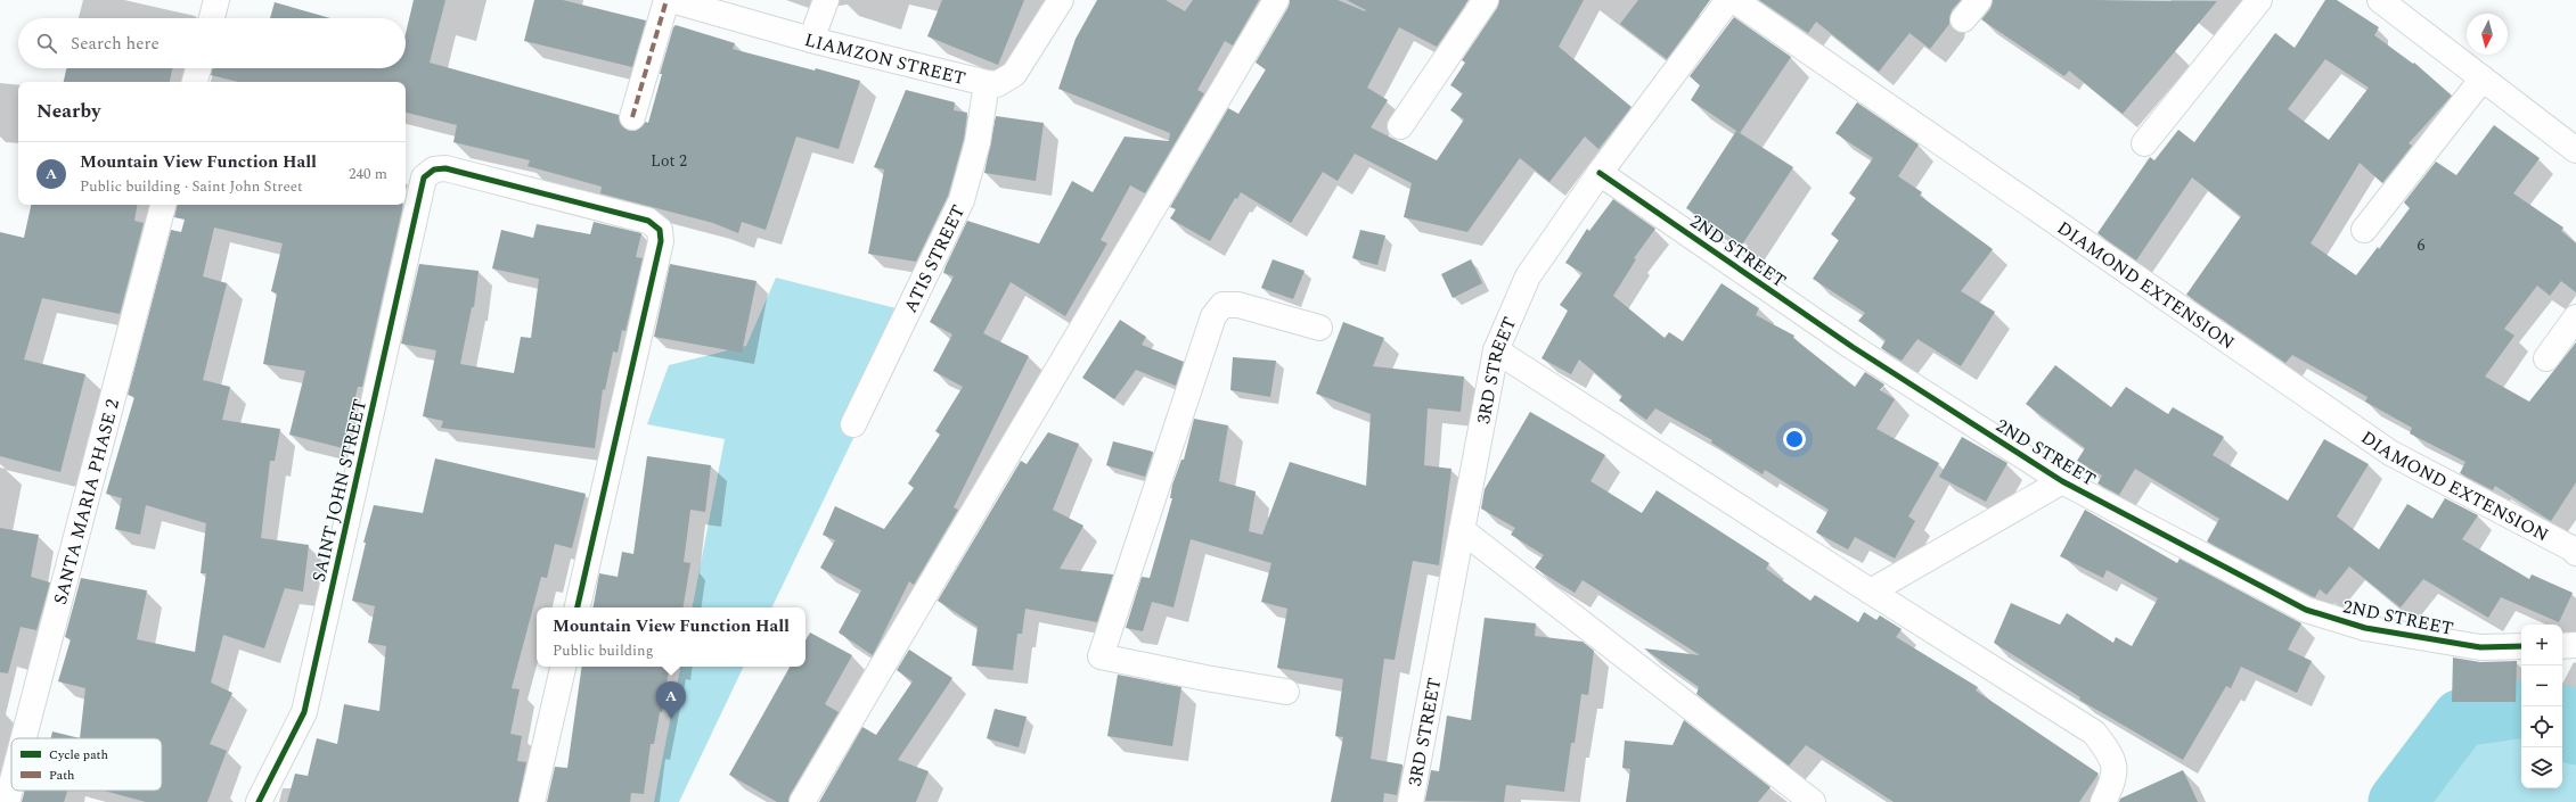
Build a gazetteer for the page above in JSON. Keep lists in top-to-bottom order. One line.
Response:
{"streets":{"street":["LIAMZON STREET","2ND STREET","ATIS STREET","DIAMOND EXTENSION","3RD STREET","SAINT JOHN STREET","SANTA MARIA PHASE 2"]},"crossings":[["LIAMZON STREET","ATIS STREET"],["2ND STREET","3RD STREET"]],"house_numbers":["Lot 2","6"],"legend":["Cycle path","Path"],"north":"bottom","page":{"search":"Search here","heading":"Nearby","list":[{"mark":"A","name":"Mountain View Function Hall","note":"Public building · Saint John Street","value":"240 m"}],"popup":["Mountain View Function Hall","Public building"],"map_buttons":["+","−"],"pins":"A"}}
